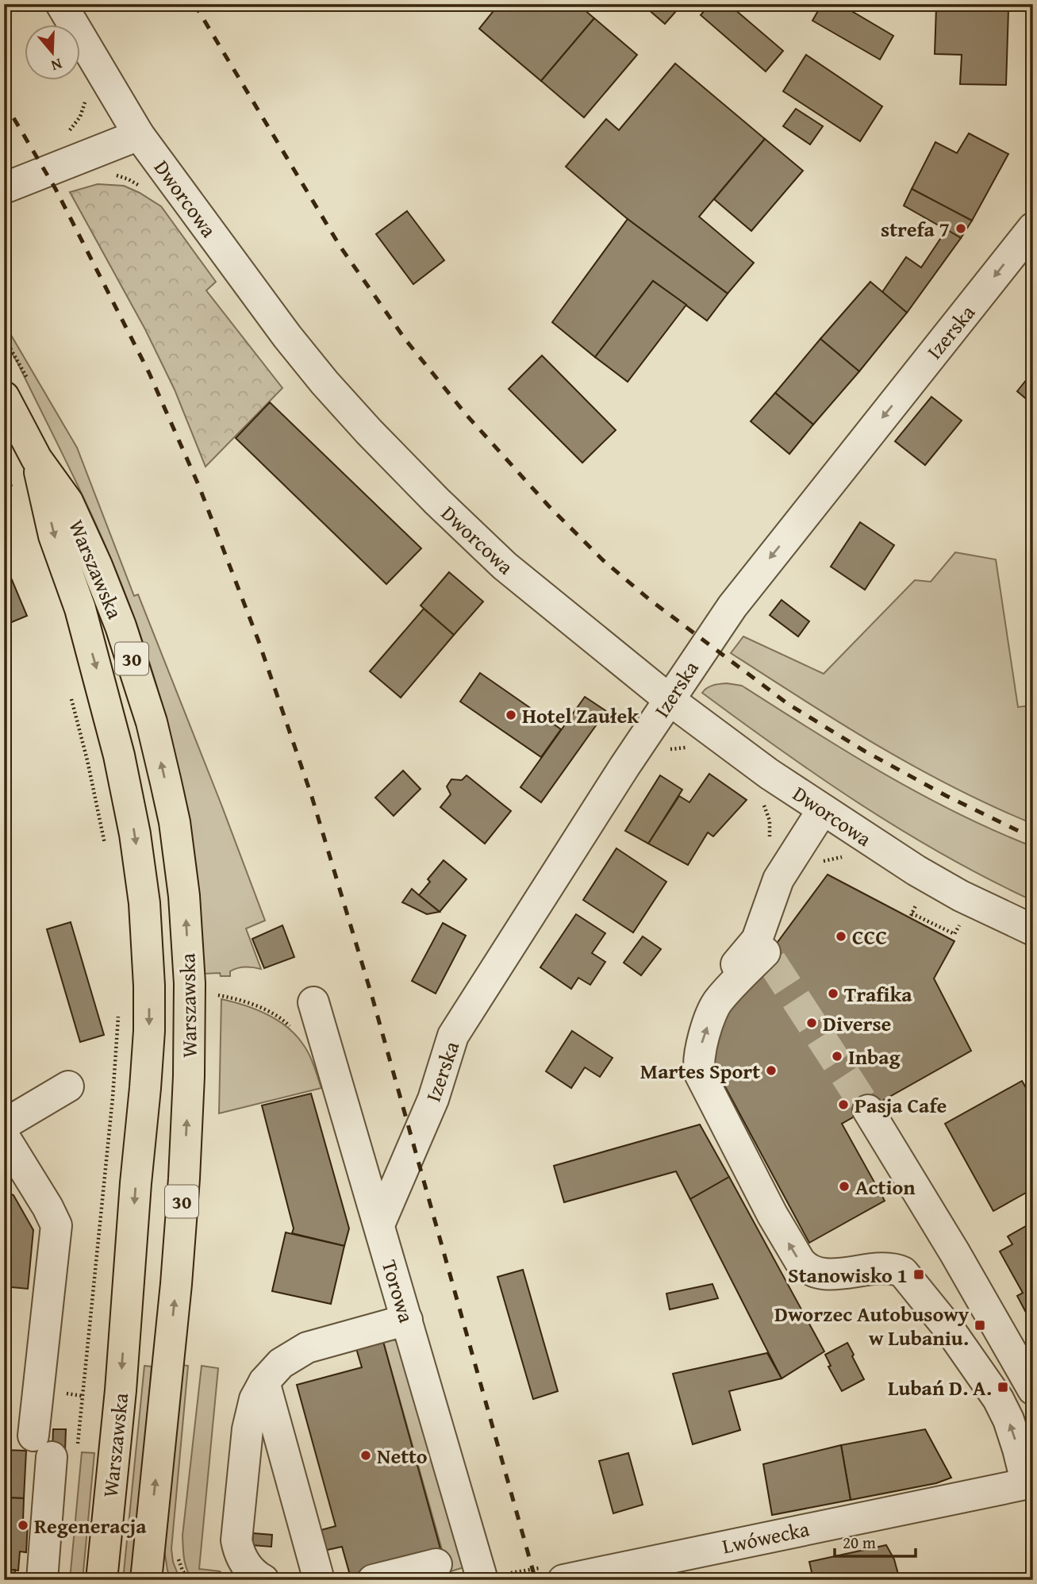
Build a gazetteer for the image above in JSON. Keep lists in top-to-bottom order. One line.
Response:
{"streets":{"main road":["Warszawska","30"],"street":["Dworcowa","Izerska","Torowa","Lwówecka"]},"crossings":[["Dworcowa","Izerska"],["Izerska","Torowa"]],"one_way":["Izerska"],"places":{"other":["strefa 7","Hotel Zaułek","CCC","Trafika","Diverse","Inbag","Martes Sport","Pasja Cafe","Action","Netto","Regeneracja"],"transit":["Stanowisko 1","Dworzec Autobusowy w Lubaniu.","Lubań D. A."]},"scale_bar":"20 m","north":"bottom"}
